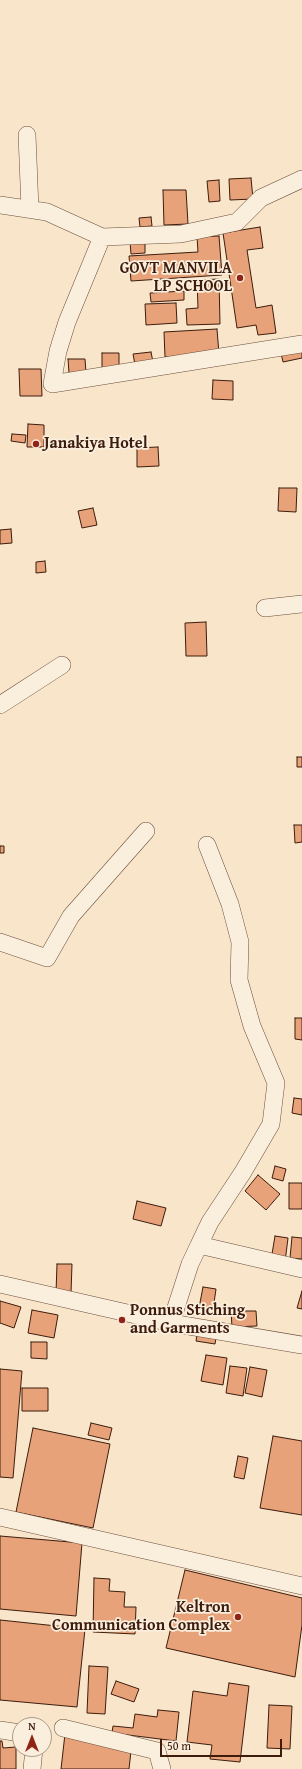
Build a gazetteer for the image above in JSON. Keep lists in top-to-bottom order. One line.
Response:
{"places":["GOVT MANVILA LP SCHOOL","Janakiya Hotel","Ponnus Stiching and Garments","Keltron Communication Complex"],"scale_bar":"50 m","north":"top"}
